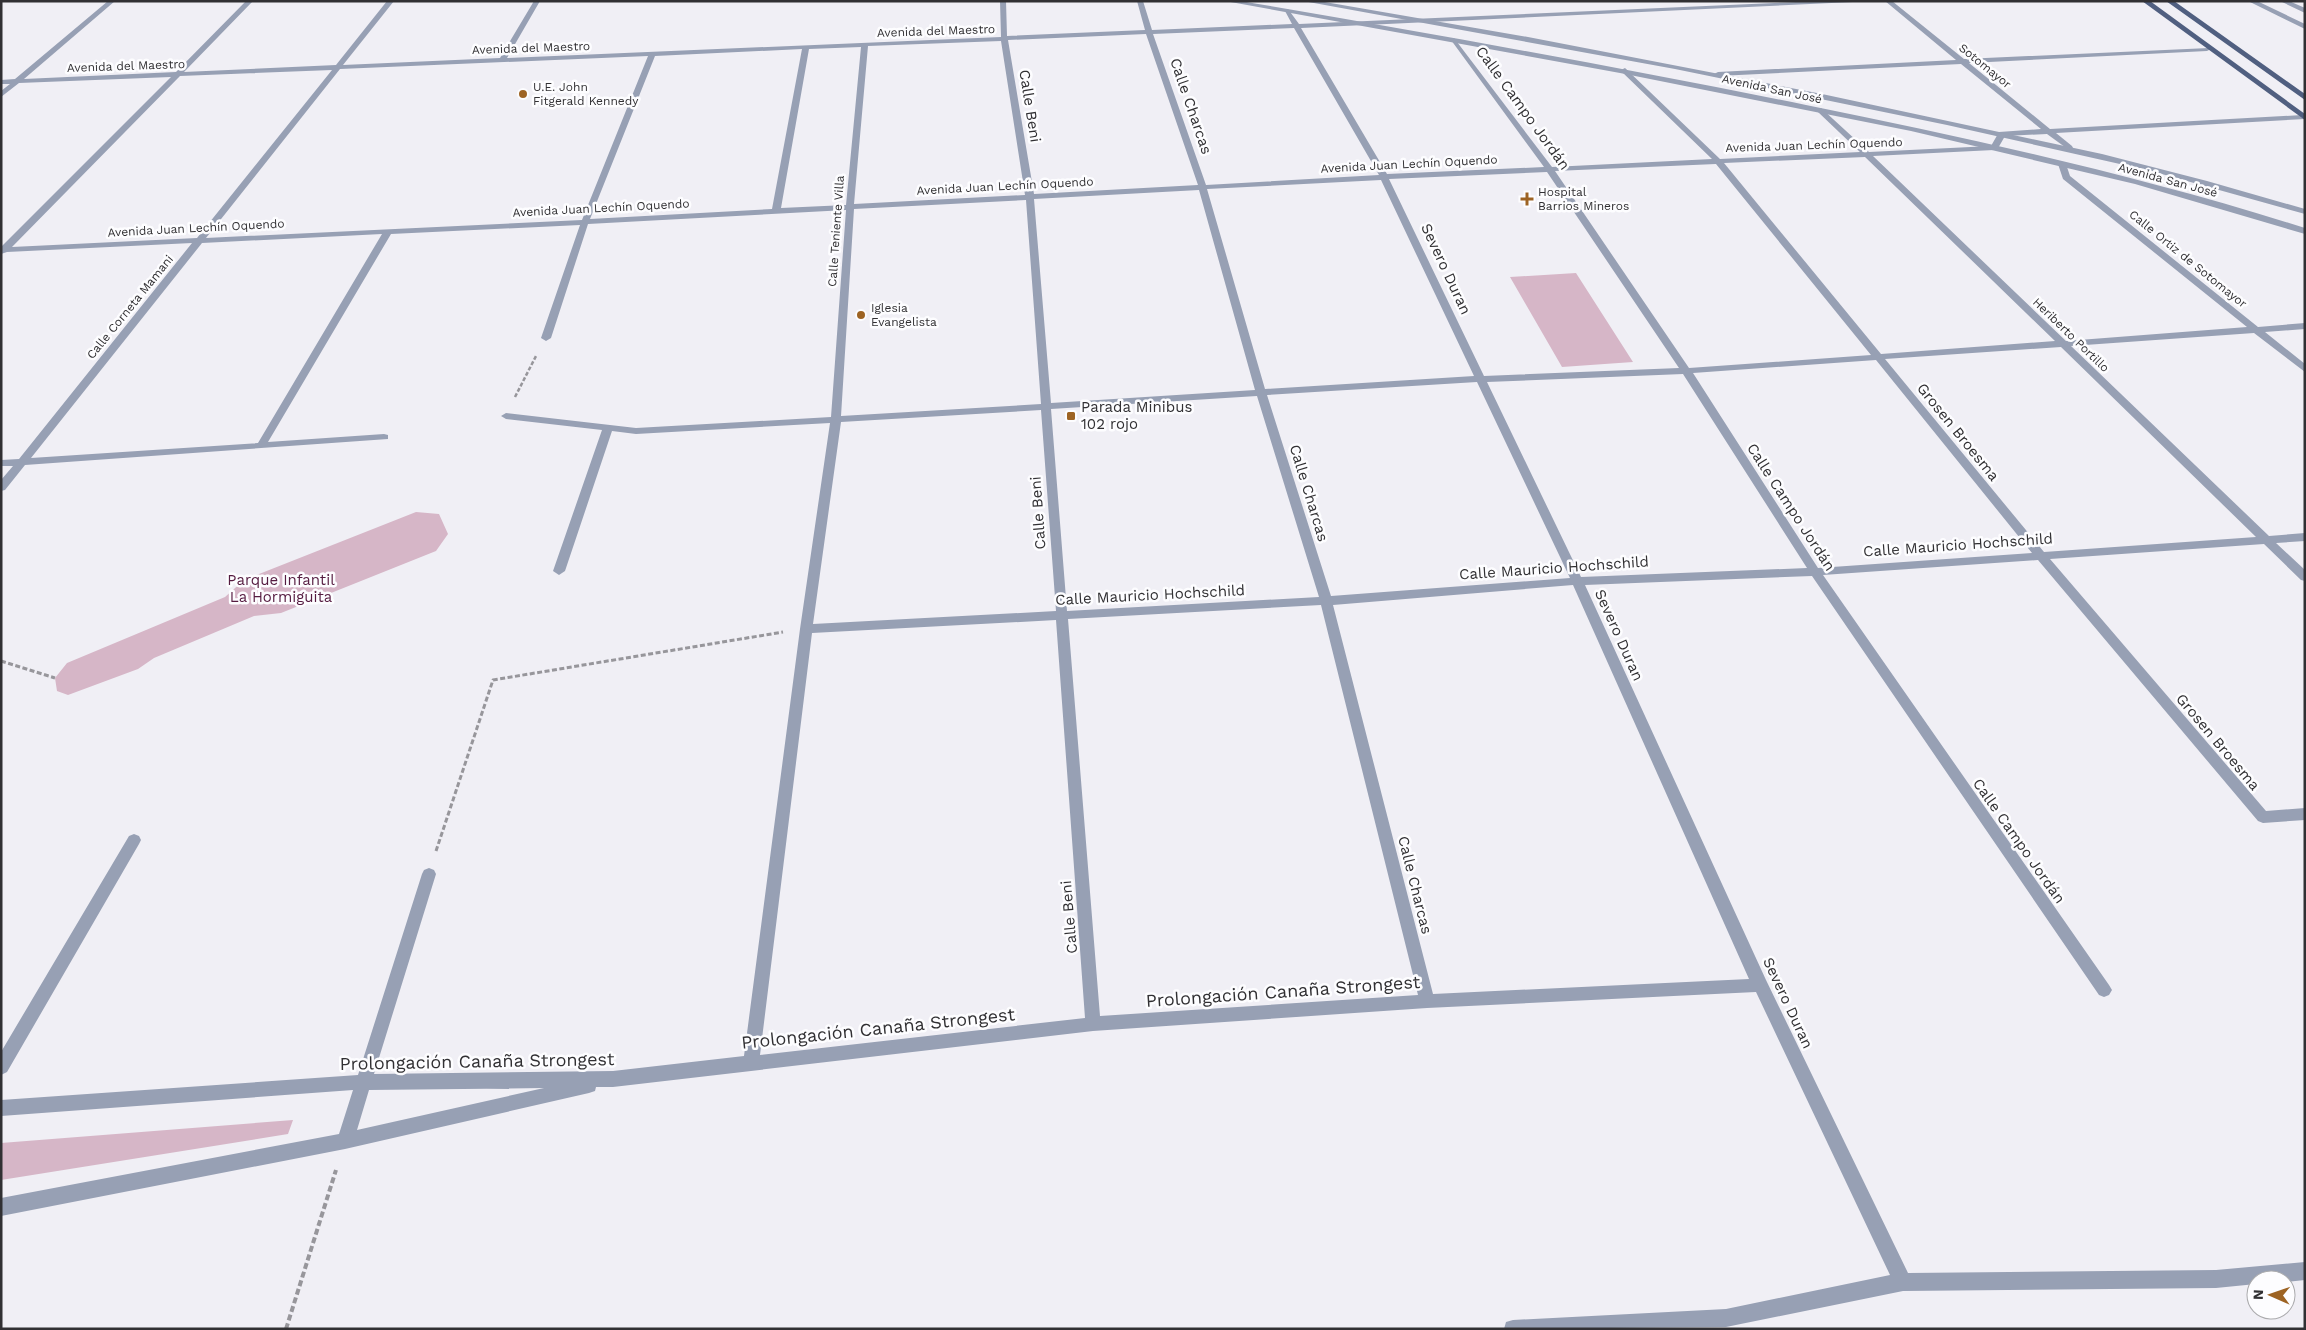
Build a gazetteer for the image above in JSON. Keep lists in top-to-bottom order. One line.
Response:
{"streets":{"street":["Avenida del Maestro","Sotomayor","Avenida San José","Calle Beni","Calle Charcas","Calle Campo Jordán","Avenida Juan Lechín Oquendo","Calle Teniente Villa","Calle Ortiz de Sotomayor","Severo Duran","Calle Corneta Mamani","Heriberto Portillo","Grosen Broesma","Calle Mauricio Hochschild","Prolongación Canaña Strongest"]},"crossings":[["Avenida del Maestro","Avenida San José"],["Avenida del Maestro","Calle Beni"],["Avenida del Maestro","Calle Charcas"],["Avenida del Maestro","Calle Teniente Villa"],["Avenida del Maestro","Severo Duran"],["Avenida del Maestro","Calle Corneta Mamani"],["Sotomayor","Avenida San José"],["Avenida San José","Calle Campo Jordán"],["Avenida San José","Avenida Juan Lechín Oquendo"],["Avenida San José","Calle Ortiz de Sotomayor"],["Avenida San José","Severo Duran"],["Avenida San José","Heriberto Portillo"],["Avenida San José","Grosen Broesma"],["Calle Beni","Avenida Juan Lechín Oquendo"],["Calle Beni","Calle Mauricio Hochschild"],["Calle Beni","Prolongación Canaña Strongest"],["Calle Charcas","Avenida Juan Lechín Oquendo"],["Calle Charcas","Calle Mauricio Hochschild"],["Calle Charcas","Prolongación Canaña Strongest"],["Calle Campo Jordán","Avenida Juan Lechín Oquendo"],["Calle Campo Jordán","Calle Mauricio Hochschild"],["Avenida Juan Lechín Oquendo","Calle Teniente Villa"],["Avenida Juan Lechín Oquendo","Severo Duran"],["Avenida Juan Lechín Oquendo","Calle Corneta Mamani"],["Avenida Juan Lechín Oquendo","Heriberto Portillo"],["Avenida Juan Lechín Oquendo","Grosen Broesma"],["Calle Teniente Villa","Calle Mauricio Hochschild"],["Calle Teniente Villa","Prolongación Canaña Strongest"],["Severo Duran","Calle Mauricio Hochschild"],["Severo Duran","Prolongación Canaña Strongest"],["Heriberto Portillo","Calle Mauricio Hochschild"],["Grosen Broesma","Calle Mauricio Hochschild"]],"parks":["Parque Infantil La Hormiguita"],"places":{"other":["U.E. John Fitgerald Kennedy","Iglesia Evangelista"],"health":["Hospital Barrios Mineros"],"transit":["Parada Minibus 102 rojo"]},"north":"left"}
